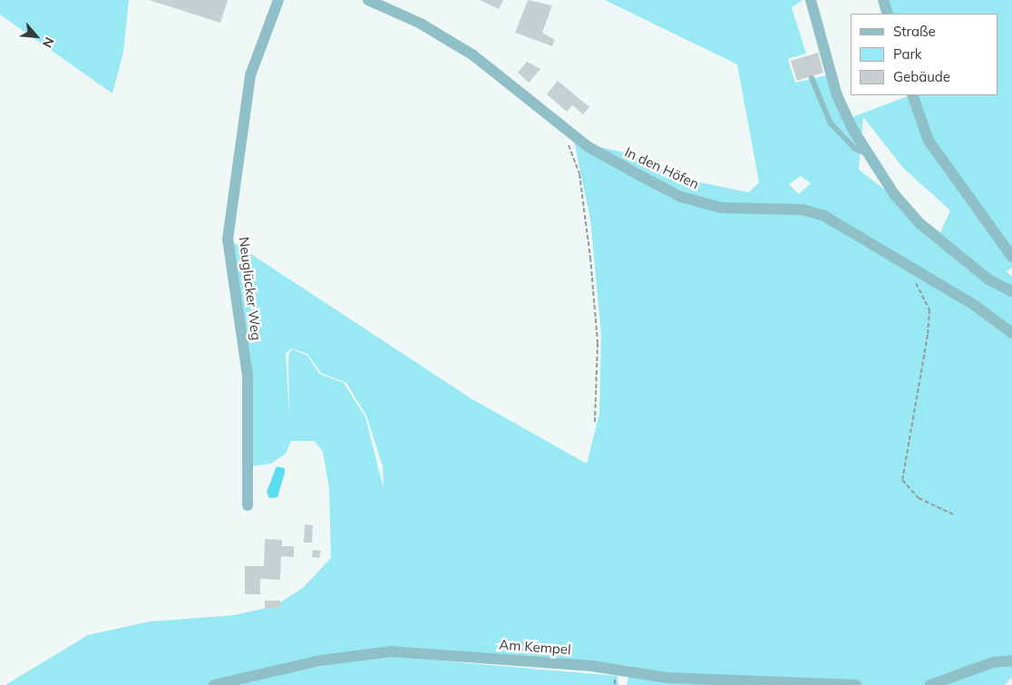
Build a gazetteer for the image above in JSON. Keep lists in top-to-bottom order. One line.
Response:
{"streets":{"street":["In den Höfen","Neuglücker Weg","Am Kempel"]},"legend":["Straße","Park","Gebäude"],"north":"bottom right"}
